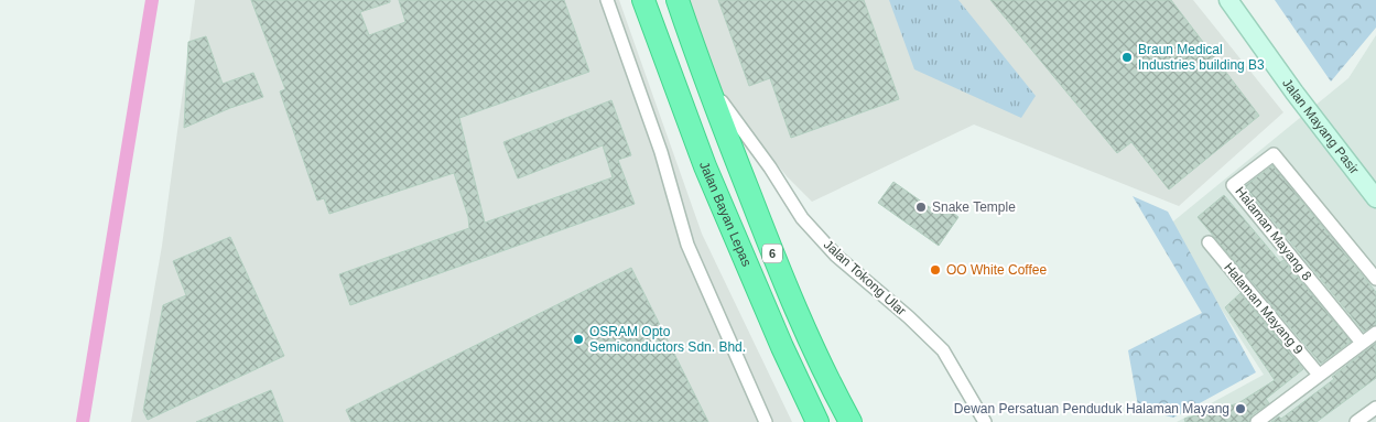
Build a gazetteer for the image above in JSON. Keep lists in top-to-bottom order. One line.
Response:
{"streets":{"highway":["Jalan Bayan Lepas","6"],"street":["Jalan Mayang Pasir","Halaman Mayang 8","Jalan Tokong Ular","Halaman Mayang 9"]},"crossings":[["Jalan Bayan Lepas","Jalan Tokong Ular"]],"places":["Braun Medical Industries building B3","Snake Temple","OO White Coffee","OSRAM Opto Semiconductors Sdn. Bhd.","Dewan Persatuan Penduduk Halaman Mayang"]}
